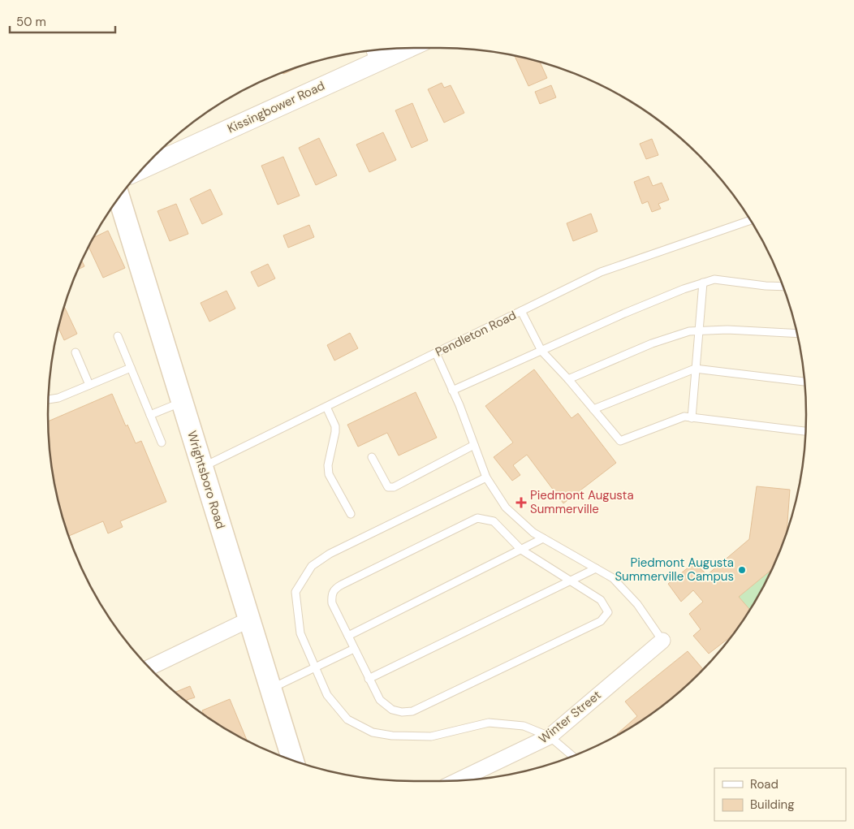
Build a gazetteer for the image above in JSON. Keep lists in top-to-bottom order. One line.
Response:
{"streets":{"main road":["Wrightsboro Road"],"street":["Kissingbower Road","Winter Street"],"lane":["Pendleton Road"]},"crossings":[["Pendleton Road","Wrightsboro Road"]],"places":{"health":["Piedmont Augusta Summerville"],"other":["Piedmont Augusta Summerville Campus"]},"legend":["Road","Building"],"scale_bar":"50 m"}
